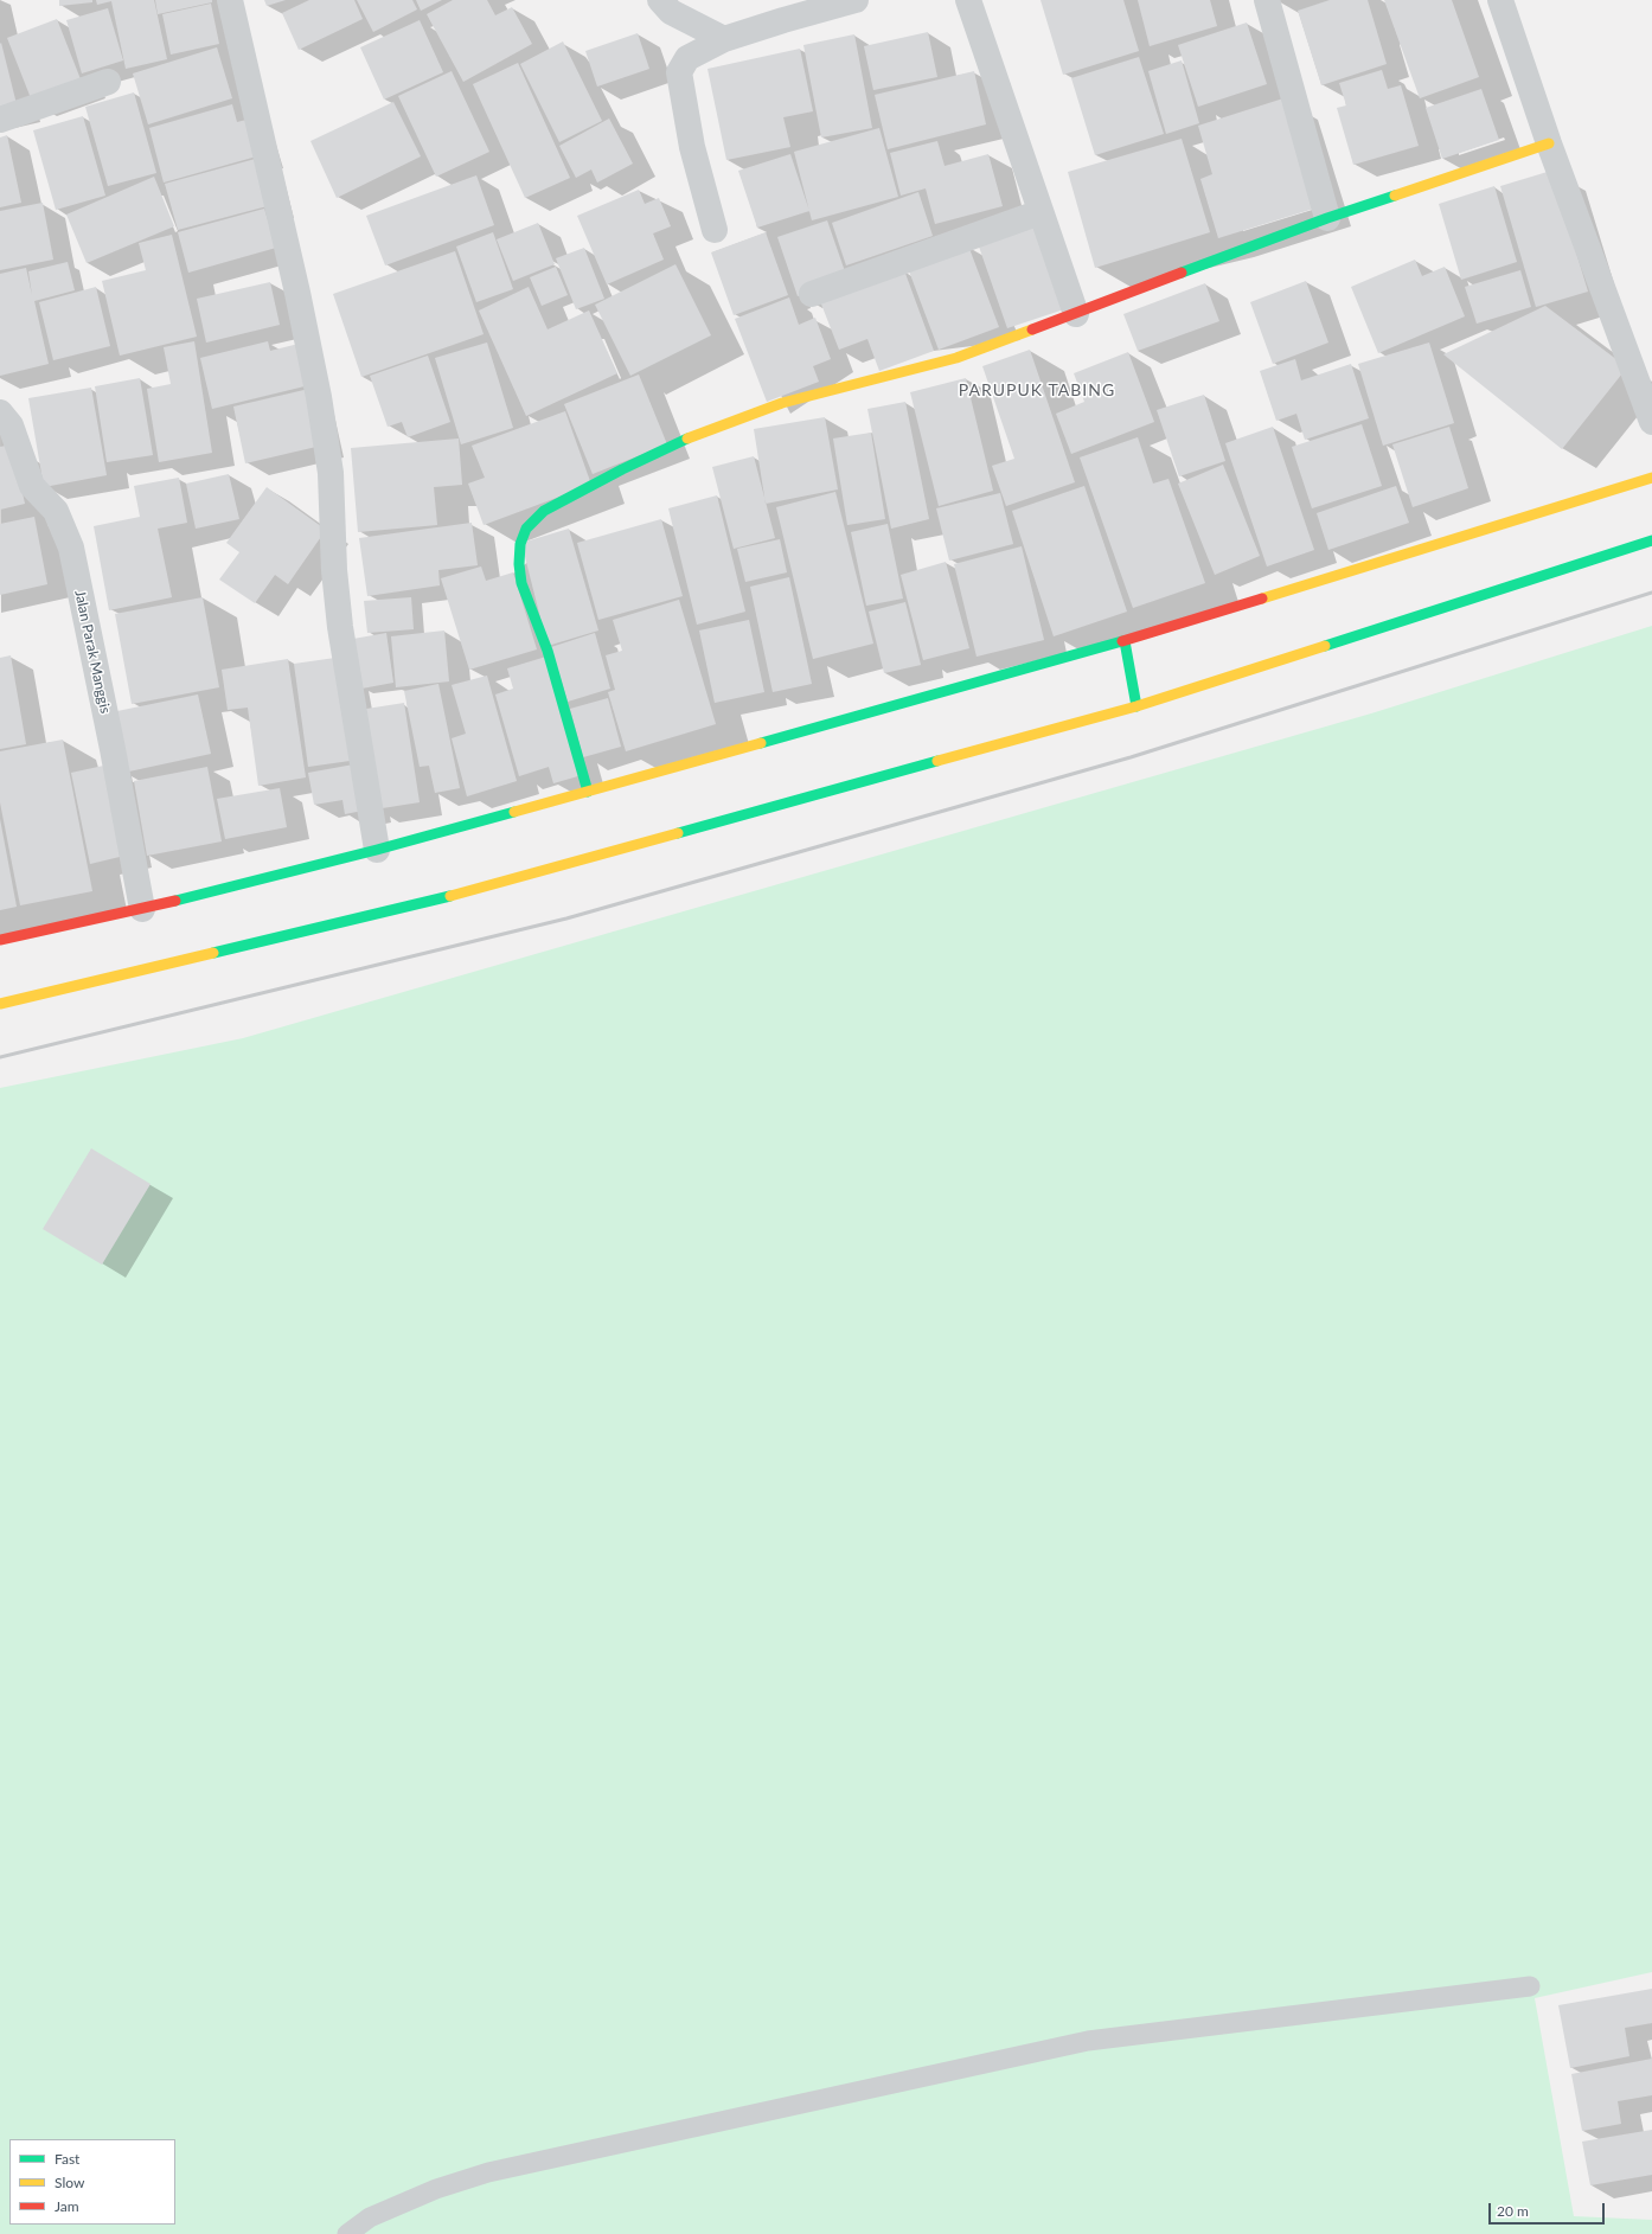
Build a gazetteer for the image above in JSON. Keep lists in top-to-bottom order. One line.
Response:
{"streets":{"street":["Jalan Parak Manggis"]},"districts":["PARUPUK TABING"],"legend":["Fast","Slow","Jam"],"scale_bar":"20 m"}
